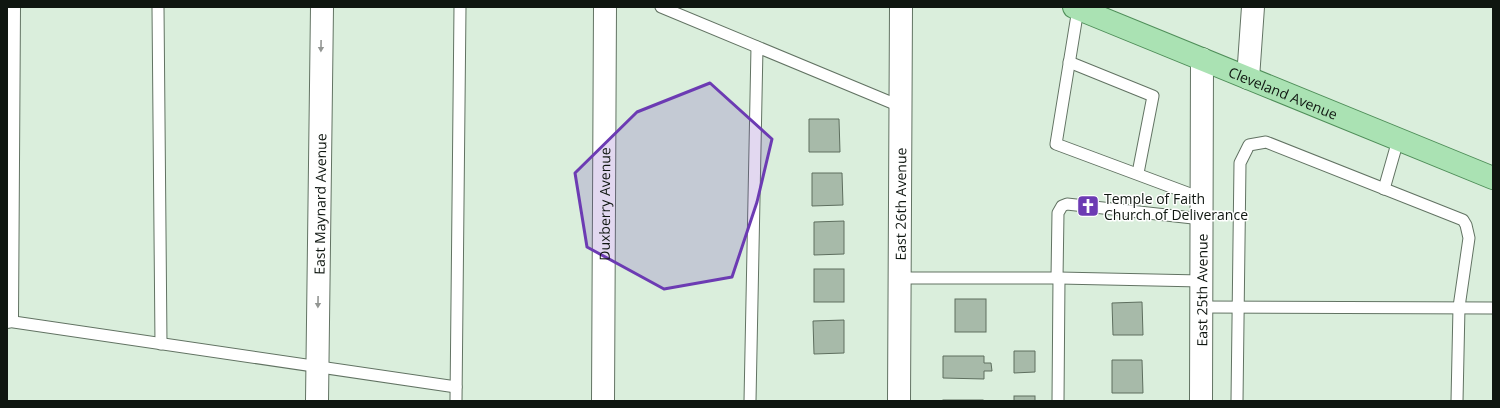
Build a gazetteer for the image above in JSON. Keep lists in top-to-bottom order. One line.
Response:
{"streets":{"main road":["Cleveland Avenue"],"street":["East Maynard Avenue","Duxberry Avenue","East 26th Avenue","East 25th Avenue"]},"crossings":[["Cleveland Avenue","East 25th Avenue"]],"one_way":["East Maynard Avenue"],"places":{"church":["Temple of Faith Church of Deliverance"]}}
